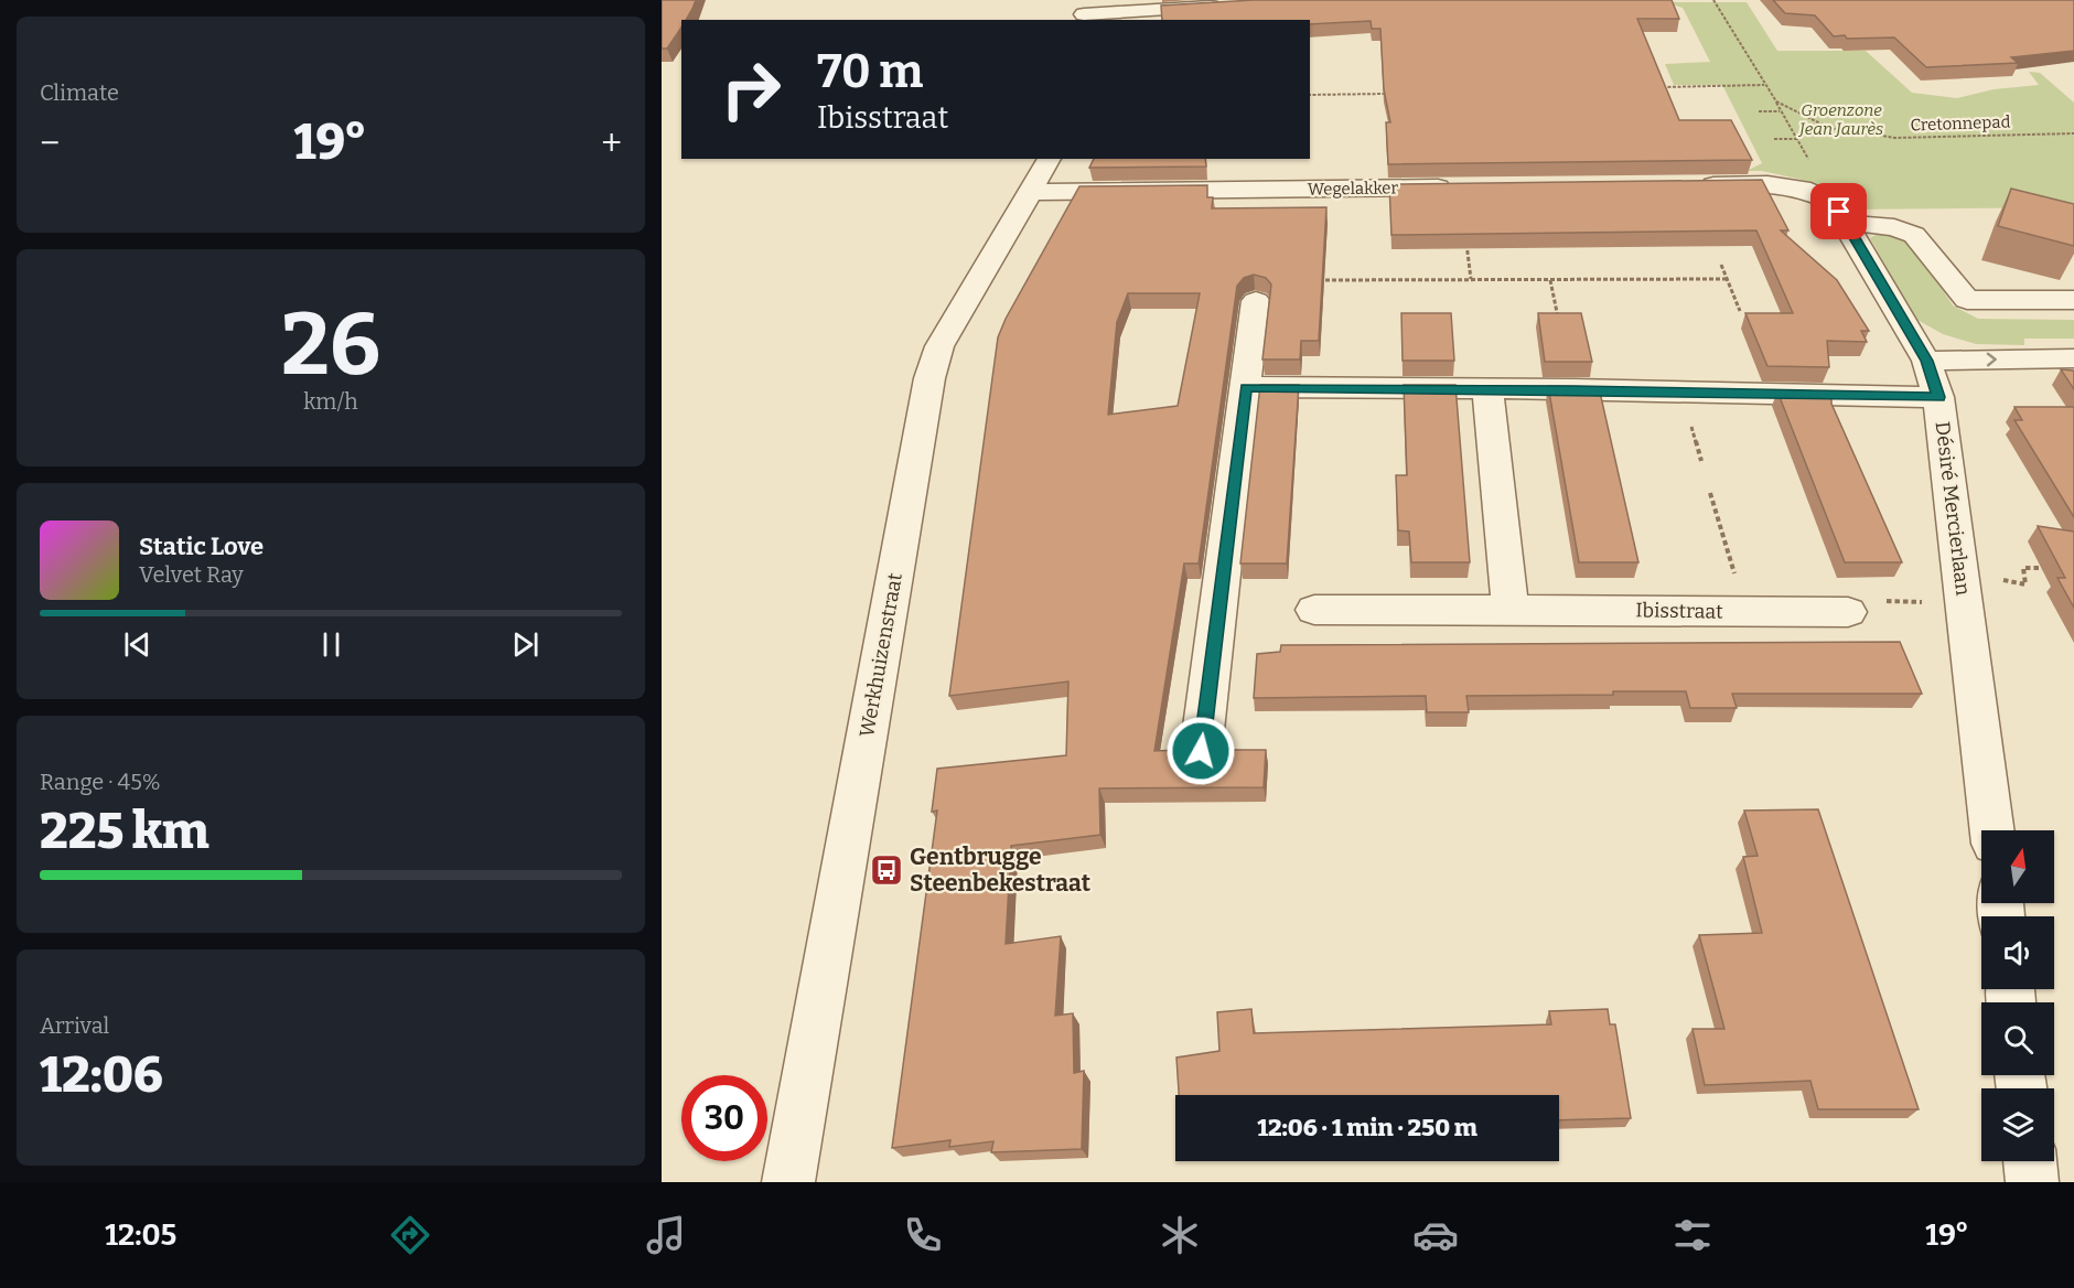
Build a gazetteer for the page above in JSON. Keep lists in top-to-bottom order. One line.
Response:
{"streets":{"street":["Wegelakker","Désiré Mercierlaan","Ibisstraat","Werkhuizenstraat"],"path":["Cretonnepad"]},"crossings":[["Wegelakker","Werkhuizenstraat"]],"parks":["Groenzone Jean Jaurès"],"places":{"bus stop":["Gentbrugge Steenbekestraat"]},"north":"top","page":{"tile":["Climate",["26","km/h"],["Range · 45%","225 km"],["Arrival","12:06"]],"turn":["70 m","Ibisstraat"],"heat":["−","19°","+"],"song":["Static Love","Velvet Ray"],"limit":"30","trip":"12:06 · 1 min · 250 m","tabs":["12:05","19°"]}}
